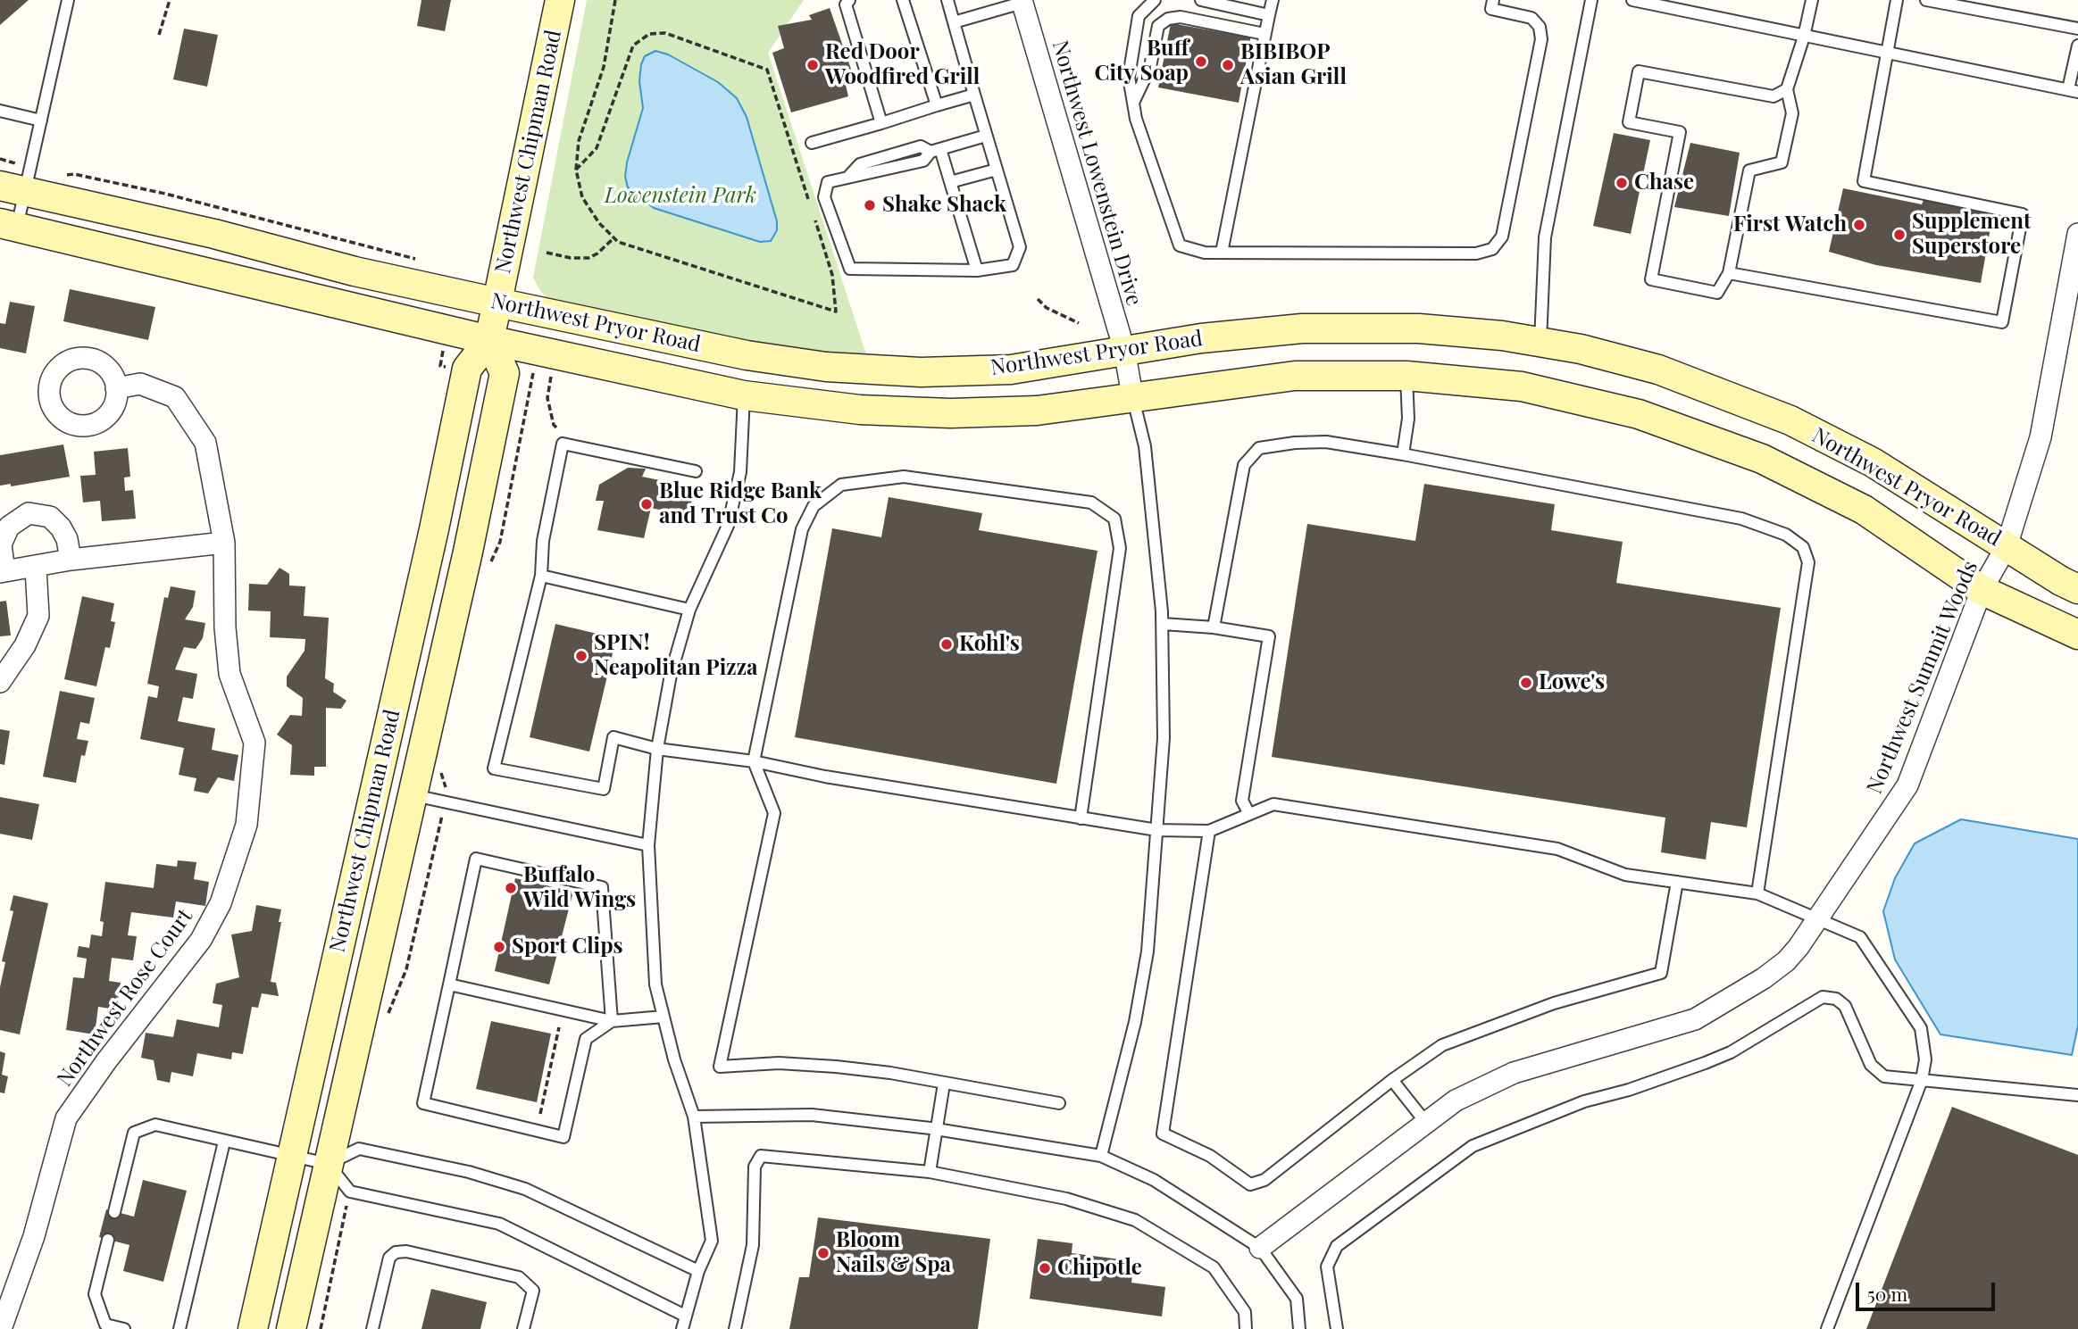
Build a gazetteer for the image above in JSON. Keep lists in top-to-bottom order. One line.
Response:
{"streets":{"main road":["Northwest Chipman Road","Northwest Pryor Road"],"street":["Northwest Lowenstein Drive","Northwest Summit Woods","Northwest Rose Court"]},"crossings":[["Northwest Chipman Road","Northwest Pryor Road"],["Northwest Lowenstein Drive","Northwest Pryor Road"],["Northwest Pryor Road","Northwest Summit Woods"]],"parks":["Lowenstein Park"],"places":["Buff City Soap","Red Door Woodfired Grill","BIBIBOP Asian Grill","Chase","Shake Shack","First Watch","Supplement Superstore","Blue Ridge Bank and Trust Co","Kohl's","SPIN! Neapolitan Pizza","Lowe's","Buffalo Wild Wings","Sport Clips","Bloom Nails & Spa","Chipotle"],"scale_bar":"50 m"}
